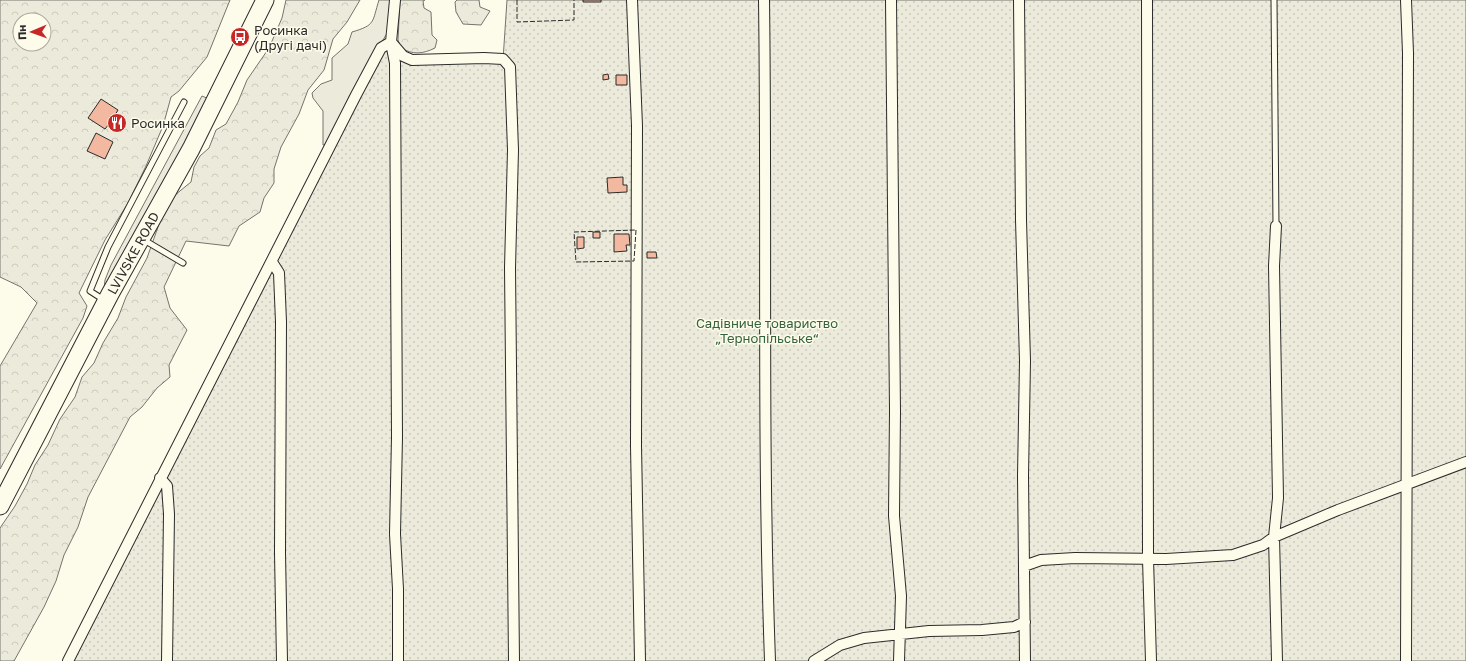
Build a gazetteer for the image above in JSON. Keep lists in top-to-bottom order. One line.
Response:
{"streets":{"highway":["LVIVSKE ROAD"]},"parks":["Садівниче товариство „Тернопільське“"],"places":{"bus stop":["Росинка (Другі дачі)"],"restaurant":["Росинка"]},"north":"left"}
